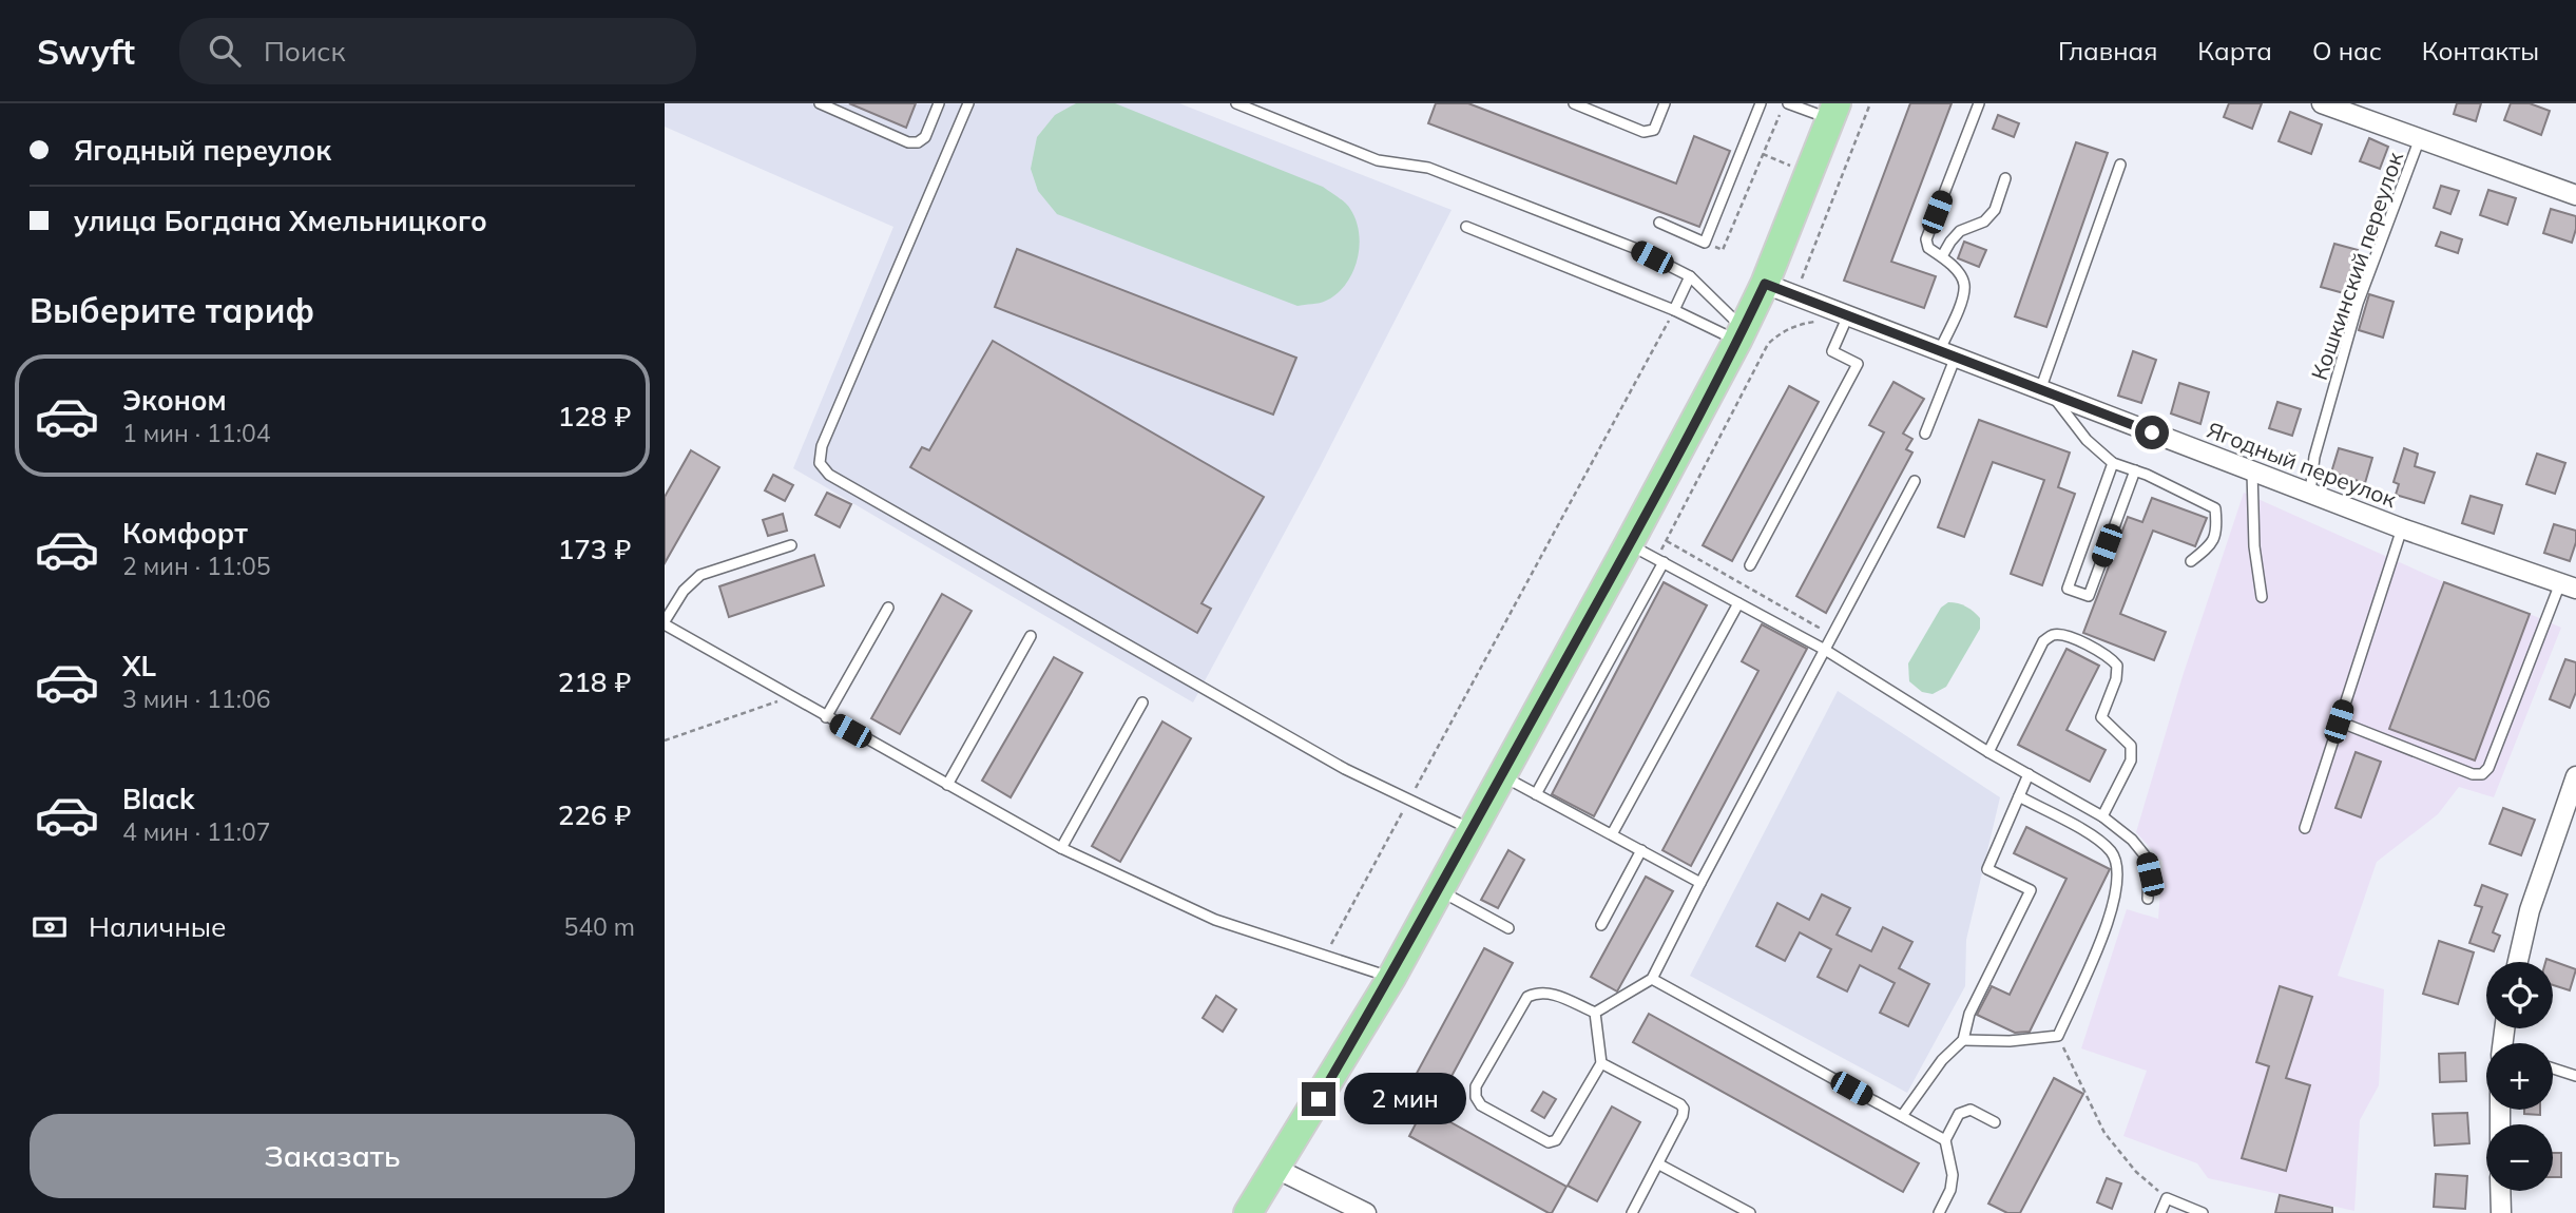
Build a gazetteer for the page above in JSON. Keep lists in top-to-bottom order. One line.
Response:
{"streets":{"street":["Ягодный переулок"],"lane":["Кошкинский переулок"]},"crossings":[["Кошкинский переулок","Ягодный переулок"]],"page":{"header":"Swyft","search":"Поиск","nav":["Главная","Карта","О нас","Контакты"],"banner":["Ягодный переулок","улица Богдана Хмельницкого"],"heading":"Выберите тариф","list":[{"name":"Эконом","note":"1 мин · 11:04","value":"128 ₽"},{"name":"Комфорт","note":"2 мин · 11:05","value":"173 ₽"},{"name":"XL","note":"3 мин · 11:06","value":"218 ₽"},{"name":"Black","note":"4 мин · 11:07","value":"226 ₽"}],"pay":["Наличные","540 m"],"map_buttons":["+","−"],"bubble":"2 мин","buttons":"Заказать"}}
